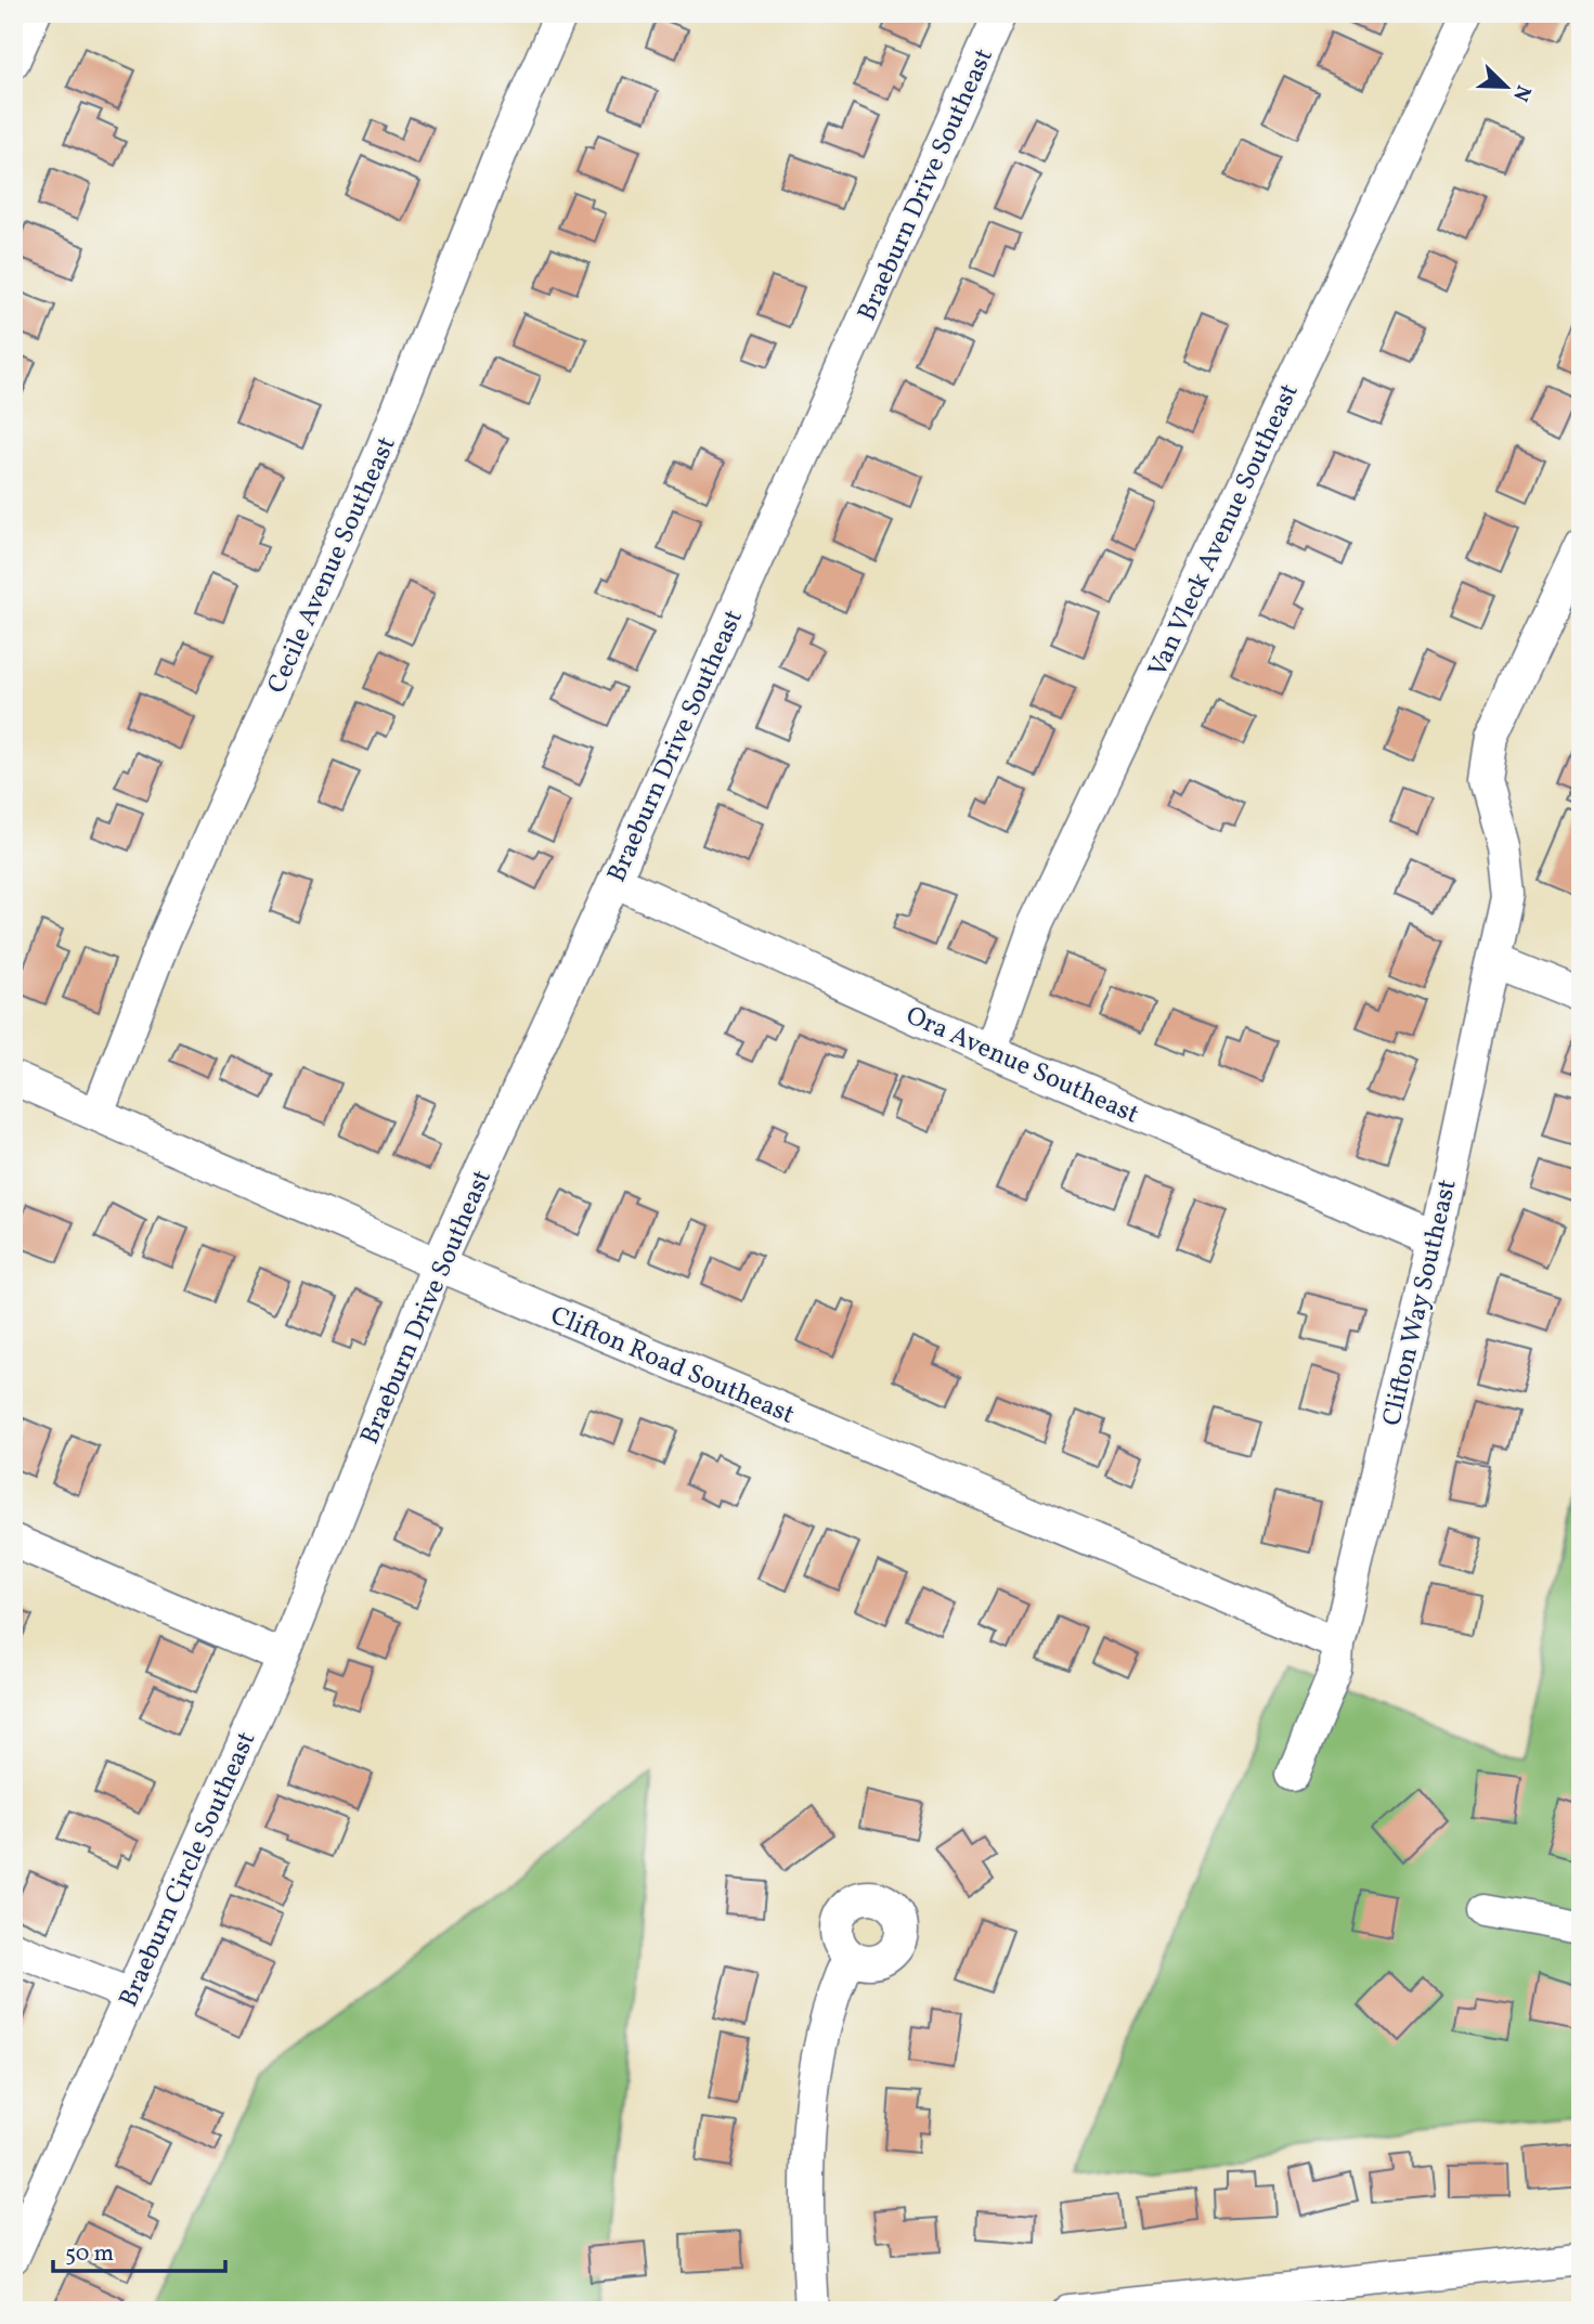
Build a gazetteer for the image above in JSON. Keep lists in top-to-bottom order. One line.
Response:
{"streets":{"street":["Braeburn Drive Southeast","Van Vleck Avenue Southeast","Cecile Avenue Southeast","Ora Avenue Southeast","Clifton Way Southeast","Clifton Road Southeast","Braeburn Circle Southeast"]},"crossings":[["Braeburn Drive Southeast","Ora Avenue Southeast"],["Braeburn Drive Southeast","Clifton Road Southeast"],["Braeburn Drive Southeast","Braeburn Circle Southeast"],["Van Vleck Avenue Southeast","Ora Avenue Southeast"],["Cecile Avenue Southeast","Clifton Road Southeast"],["Ora Avenue Southeast","Clifton Way Southeast"],["Clifton Way Southeast","Clifton Road Southeast"]],"scale_bar":"50 m","north":"bottom right"}
